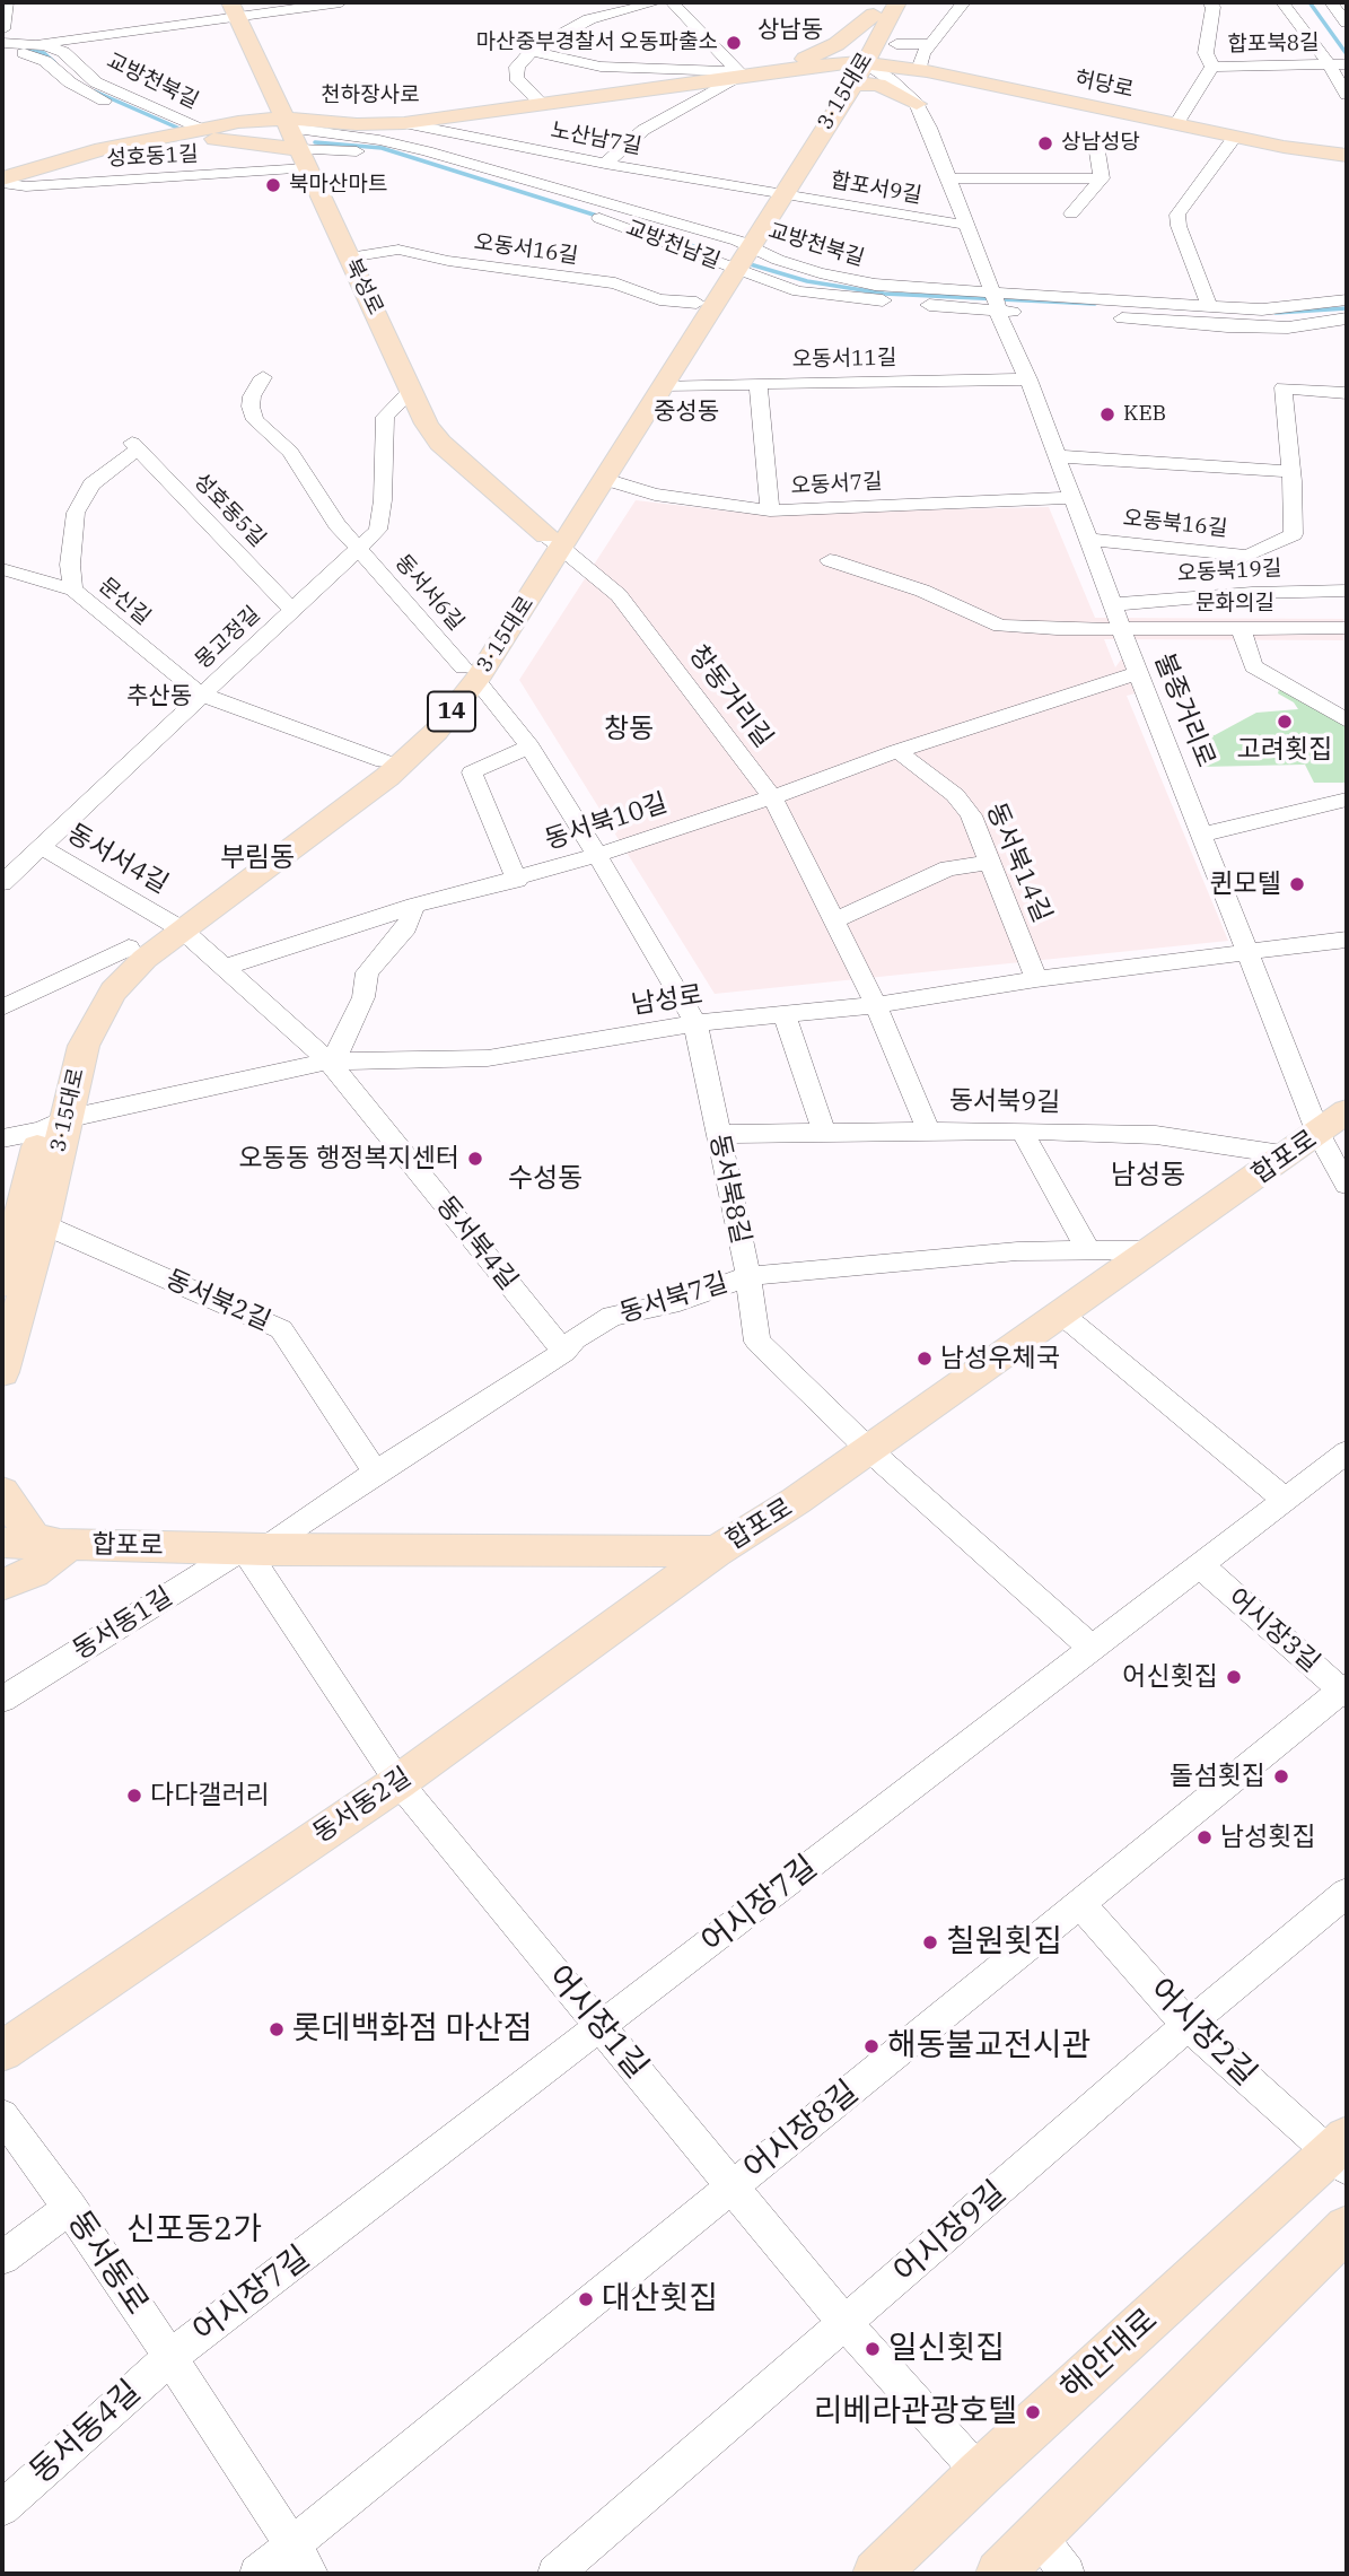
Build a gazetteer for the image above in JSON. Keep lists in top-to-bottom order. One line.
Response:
{"streets":{"main road":["허당로","3·15대로","천하장사로","교방천남길","북성로","14","합포로","동서동2길","해안대로"],"street":["합포북8길","교방천북길","노산남7길","성호동1길","합포서9길","오동서16길","오동서11길","오동서7길","성호동5길","오동북16길","오동북19길","동서서6길","문신길","문화의길","몽고정길","창동거리길","불종거리로","동서북10길","동서서4길","동서북14길","남성로","동서북9길","동서북8길","동서북4길","동서북7길","동서북2길","동서동1길","어시장3길","어시장7길","어시장1길","어시장2길","어시장8길","어시장9길","동서동로","동서동4길"]},"crossings":[["교방천북길","3·15대로"],["교방천북길","천하장사로"],["교방천북길","성호동1길"],["교방천북길","교방천남길"],["교방천북길","북성로"],["교방천북길","불종거리로"],["허당로","3·15대로"],["허당로","천하장사로"],["3·15대로","천하장사로"],["3·15대로","노산남7길"],["3·15대로","합포서9길"],["3·15대로","교방천남길"],["3·15대로","오동서16길"],["3·15대로","북성로"],["3·15대로","오동서11길"],["3·15대로","오동서7길"],["3·15대로","동서서6길"],["3·15대로","문신길"],["3·15대로","창동거리길"],["3·15대로","동서서4길"],["3·15대로","남성로"],["3·15대로","동서북2길"],["천하장사로","노산남7길"],["천하장사로","성호동1길"],["천하장사로","교방천남길"],["천하장사로","북성로"],["노산남7길","합포서9길"],["성호동1길","교방천남길"],["성호동1길","북성로"],["합포서9길","불종거리로"],["교방천남길","북성로"],["교방천남길","불종거리로"],["오동서16길","북성로"],["북성로","몽고정길"],["북성로","창동거리길"],["오동서11길","불종거리로"],["오동서7길","불종거리로"],["성호동5길","문신길"],["성호동5길","몽고정길"],["오동북16길","불종거리로"],["오동북19길","불종거리로"],["동서서6길","몽고정길"],["동서서6길","동서북10길"],["동서서6길","동서북8길"],["문신길","몽고정길"],["문화의길","불종거리로"],["몽고정길","동서서4길"],["창동거리길","동서북10길"],["창동거리길","남성로"],["창동거리길","동서북9길"],["불종거리로","동서북10길"],["불종거리로","남성로"],["불종거리로","합포로"],["동서북10길","동서북14길"],["동서북10길","동서북8길"],["동서북14길","남성로"],["남성로","동서북8길"],["남성로","동서북4길"],["동서북9길","합포로"],["동서북9길","동서북8길"],["합포로","동서북8길"],["합포로","동서북7길"],["합포로","동서동1길"],["합포로","동서동2길"],["합포로","어시장1길"],["동서북8길","동서북7길"],["동서북8길","어시장7길"],["동서북4길","동서북7길"],["동서북7길","동서북2길"],["동서북7길","동서동1길"],["동서북7길","어시장1길"],["동서동1길","어시장1길"],["어시장3길","어시장7길"],["어시장3길","어시장8길"],["동서동2길","어시장1길"],["어시장7길","어시장1길"],["어시장7길","동서동로"],["어시장7길","동서동4길"],["어시장1길","어시장8길"],["어시장1길","어시장9길"],["어시장1길","해안대로"],["어시장2길","어시장8길"],["어시장2길","어시장9길"],["어시장2길","해안대로"],["어시장8길","동서동로"],["동서동로","동서동4길"]],"districts":["상남동","중성동","추산동","창동","부림동","남성동","수성동","신포동2가"],"places":["마산중부경찰서 오동파출소","상남성당","북마산마트","KEB","고려횟집","퀸모텔","오동동 행정복지센터","남성우체국","어신횟집","돌섬횟집","다다갤러리","남성횟집","칠원횟집","롯데백화점 마산점","해동불교전시관","대산횟집","일신횟집","리베라관광호텔"]}
